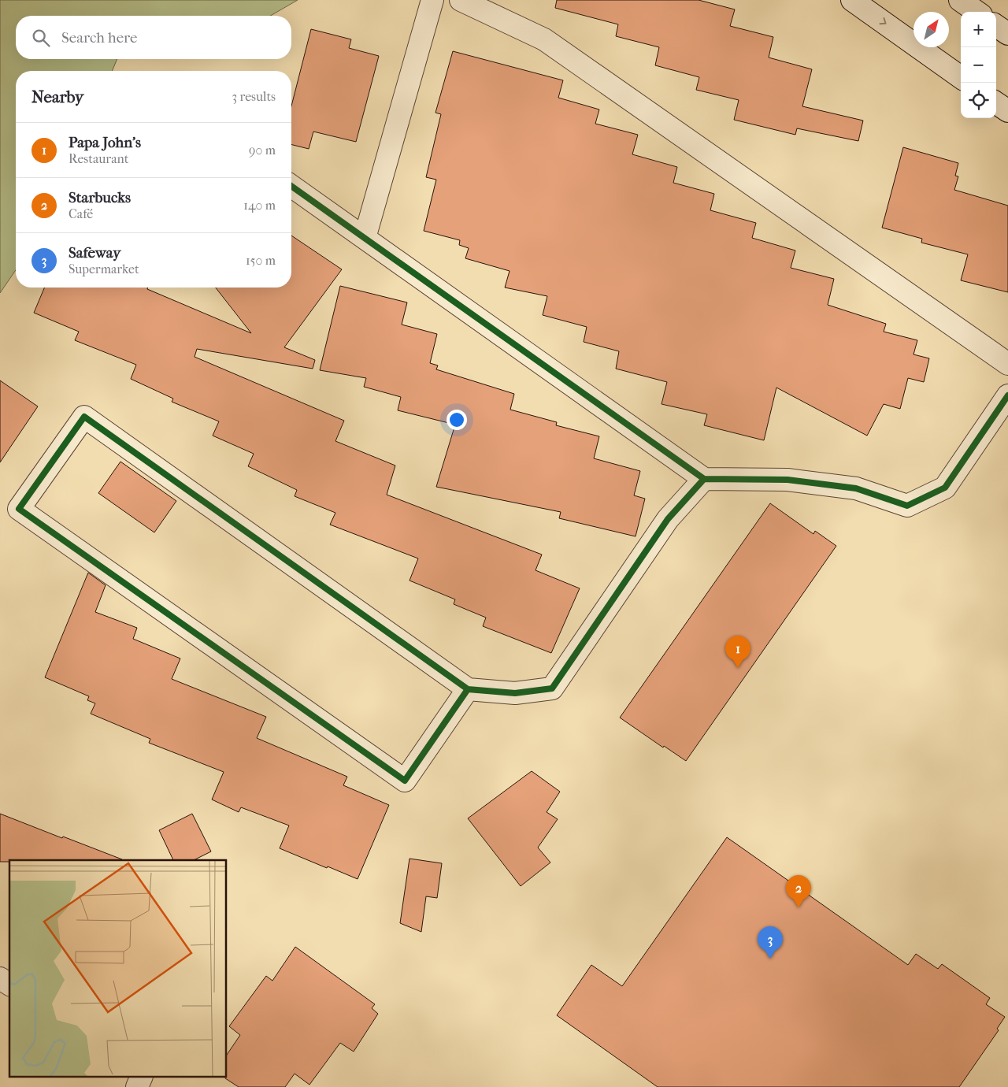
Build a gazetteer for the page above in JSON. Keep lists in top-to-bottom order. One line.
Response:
{"north":"top right","page":{"map_buttons":["+","−"],"search":"Search here","heading":["Nearby","3 results"],"list":[{"mark":"1","name":"Papa John's","note":"Restaurant","value":"90 m"},{"mark":"2","name":"Starbucks","note":"Café","value":"140 m"},{"mark":"3","name":"Safeway","note":"Supermarket","value":"150 m"}],"pins":["1","2","3"]}}
